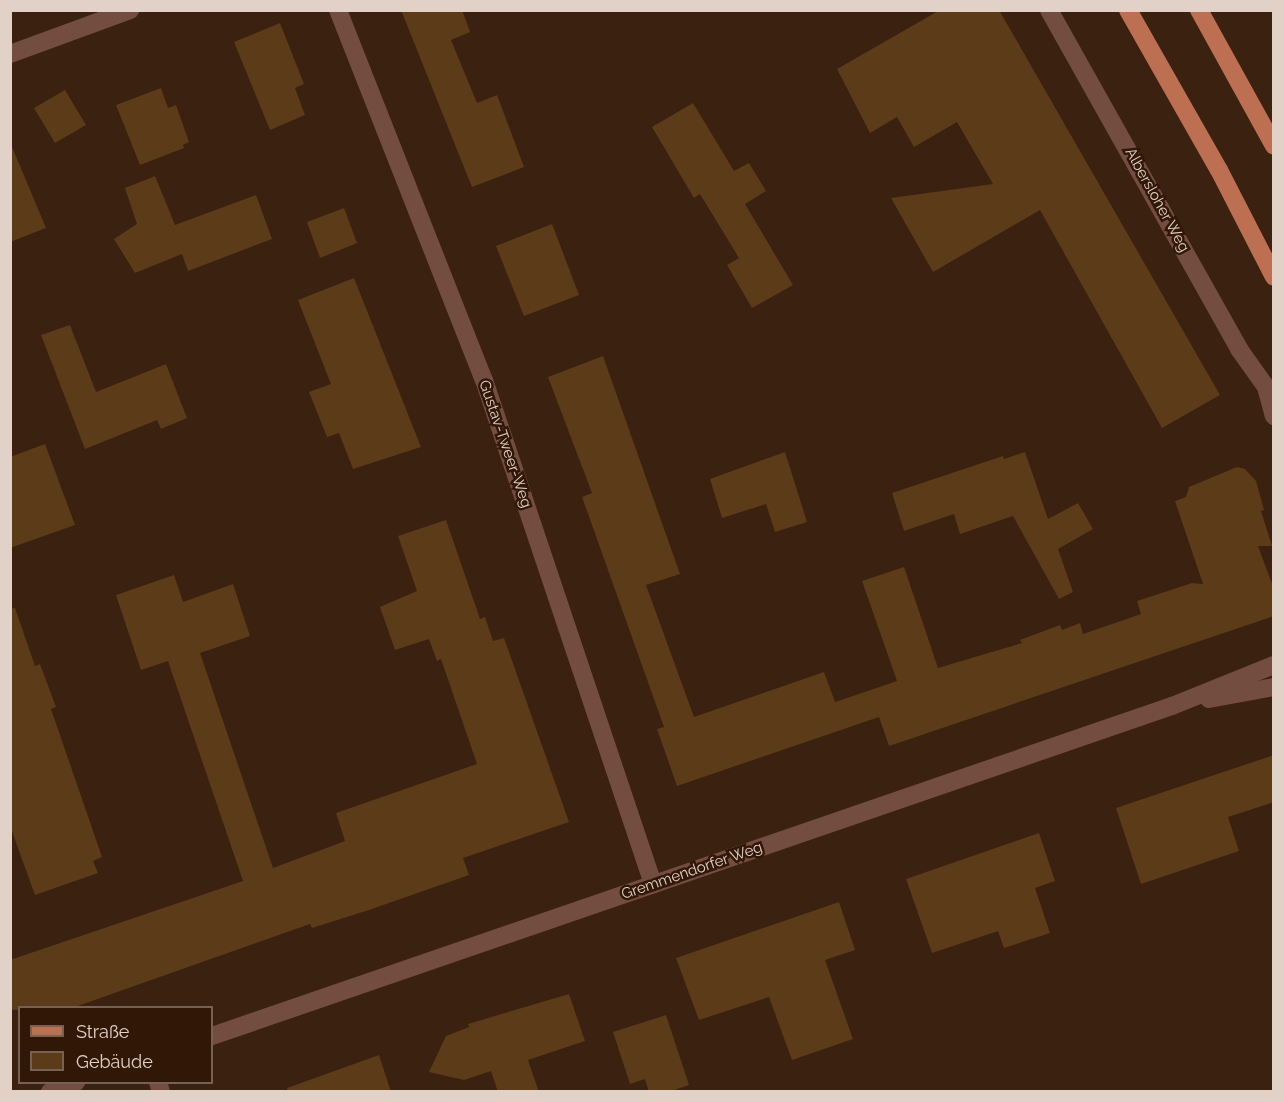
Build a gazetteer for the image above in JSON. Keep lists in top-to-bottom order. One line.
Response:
{"streets":{"street":["Albersloher Weg","Gustav-Tweer-Weg","Gremmendorfer Weg"]},"crossings":[["Gustav-Tweer-Weg","Gremmendorfer Weg"]],"legend":["Straße","Gebäude"]}
